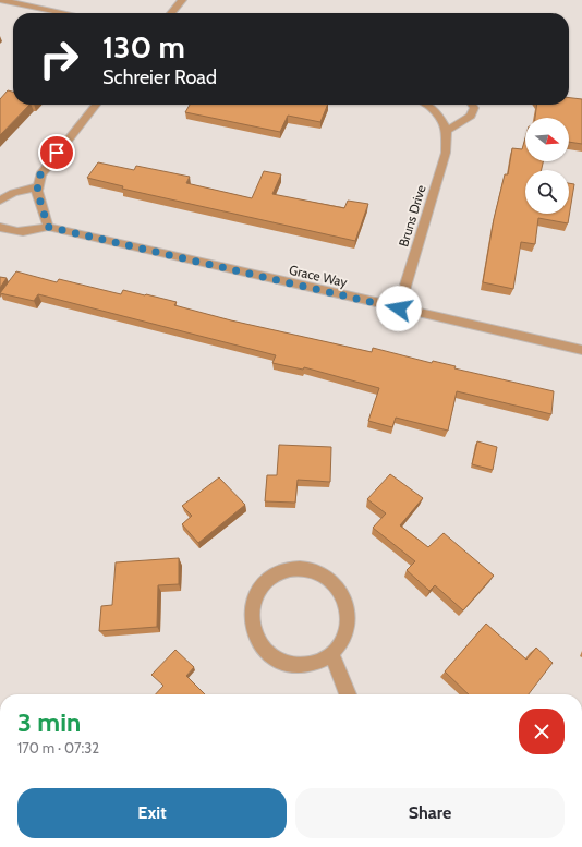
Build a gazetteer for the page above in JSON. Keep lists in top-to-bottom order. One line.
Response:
{"streets":{"street":["Bruns Drive","Grace Way"]},"crossings":[["Bruns Drive","Grace Way"]],"north":"right","page":{"turn":["130 m","Schreier Road"],"heading":["3 min","170 m · 07:32"],"buttons":["Exit","Share"]}}
